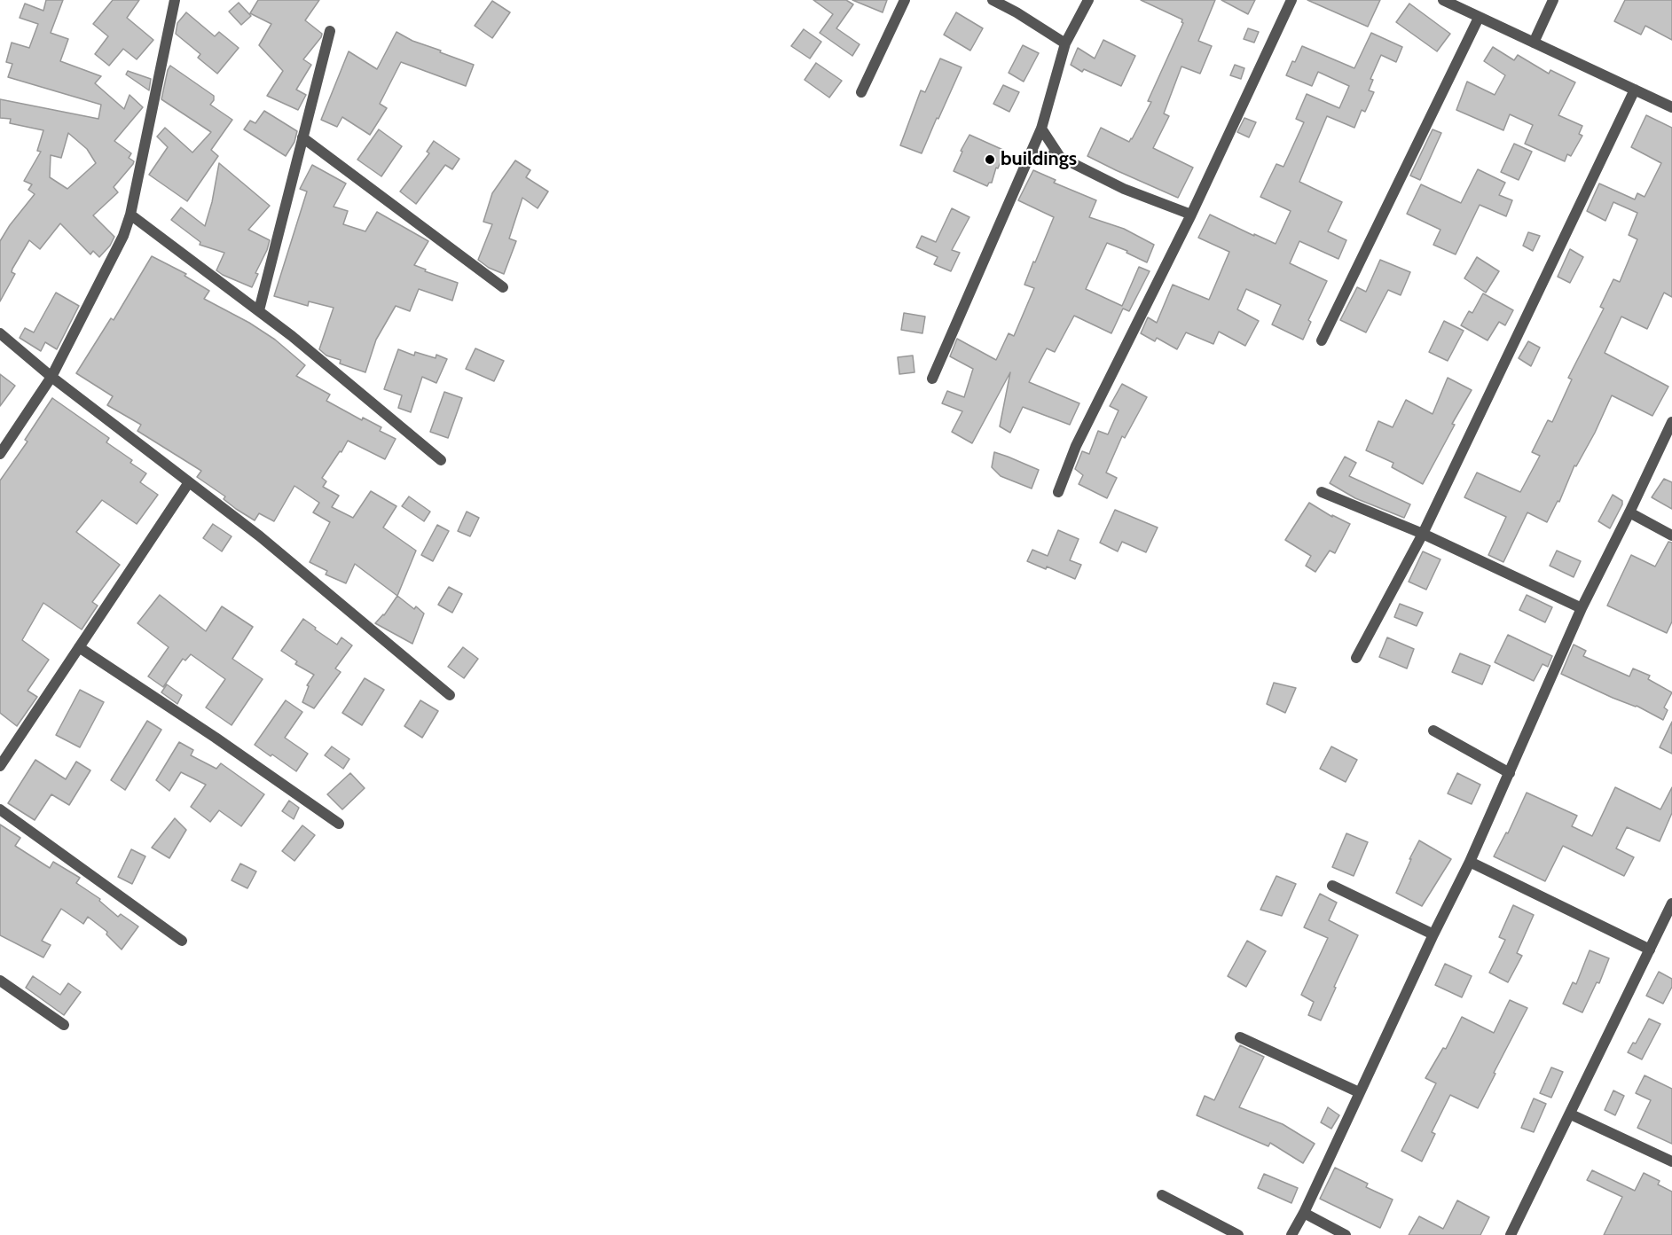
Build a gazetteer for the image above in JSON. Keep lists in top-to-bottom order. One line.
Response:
{"places":["buildings"]}
